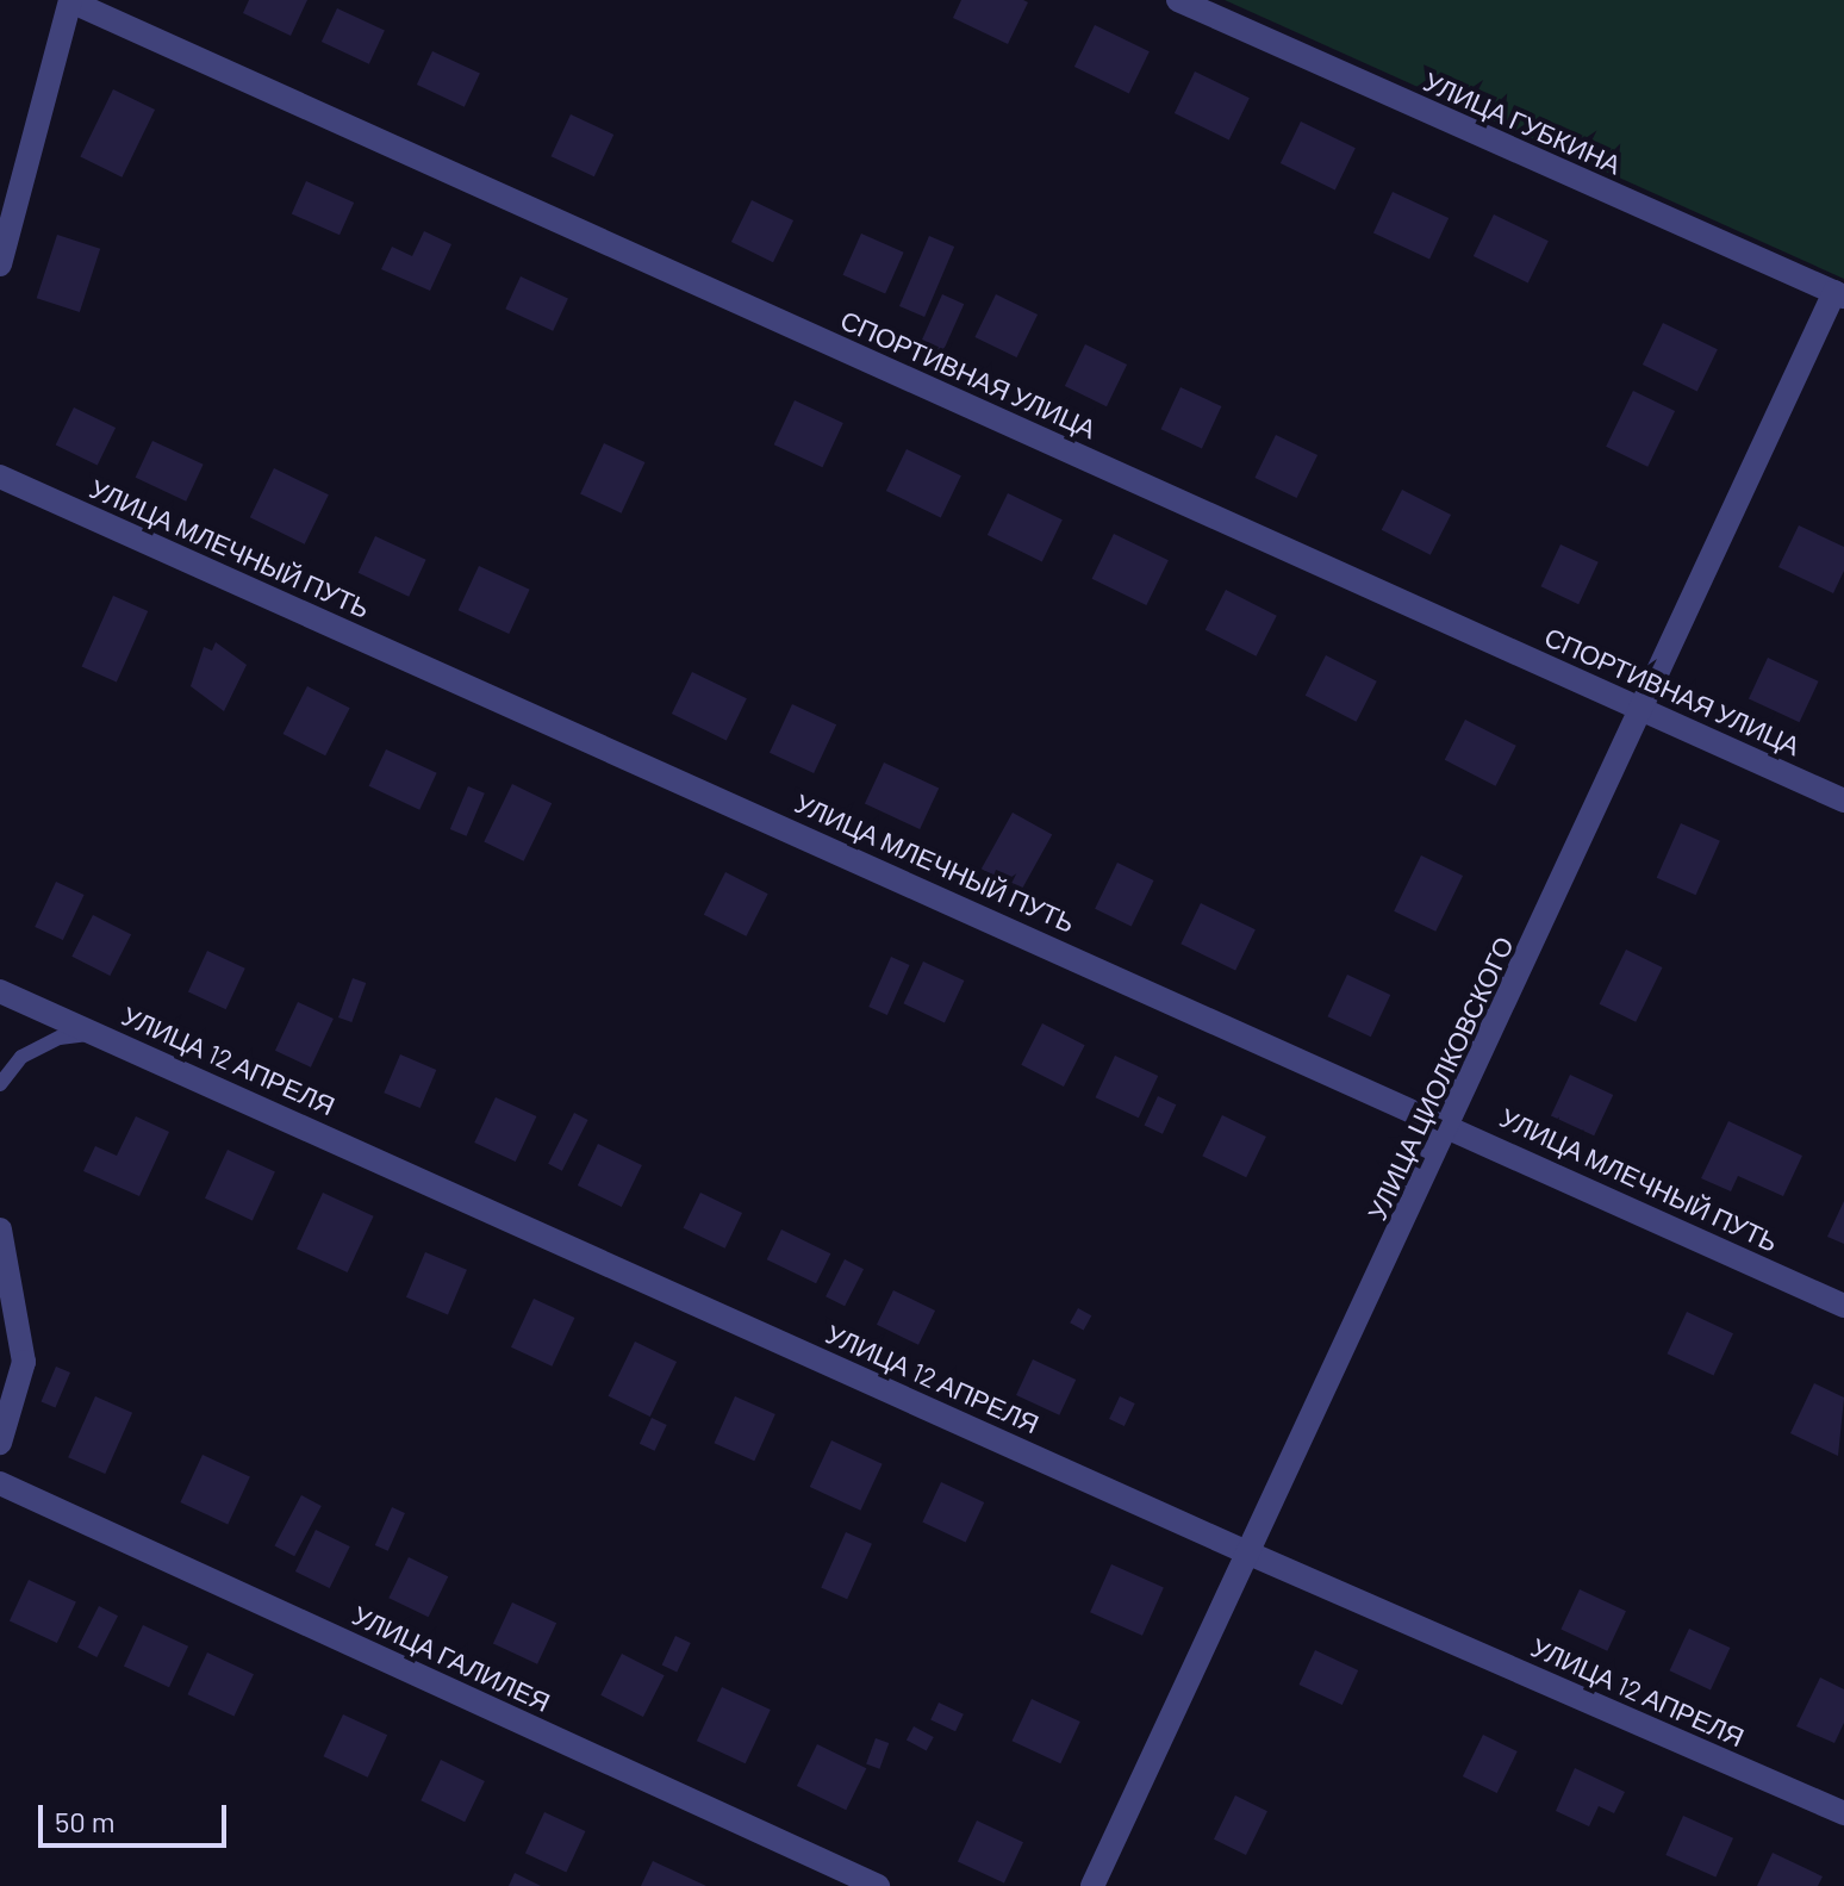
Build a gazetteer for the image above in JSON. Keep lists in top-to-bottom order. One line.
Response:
{"streets":{"street":["УЛИЦА ГУБКИНА","СПОРТИВНАЯ УЛИЦА","УЛИЦА МЛЕЧНЫЙ ПУТЬ","УЛИЦА 12 АПРЕЛЯ","УЛИЦА ЦИОЛКОВСКОГО","УЛИЦА ГАЛИЛЕЯ"]},"crossings":[["УЛИЦА ГУБКИНА","УЛИЦА ЦИОЛКОВСКОГО"],["СПОРТИВНАЯ УЛИЦА","УЛИЦА ЦИОЛКОВСКОГО"],["УЛИЦА МЛЕЧНЫЙ ПУТЬ","УЛИЦА ЦИОЛКОВСКОГО"],["УЛИЦА 12 АПРЕЛЯ","УЛИЦА ЦИОЛКОВСКОГО"]],"scale_bar":"50 m"}
